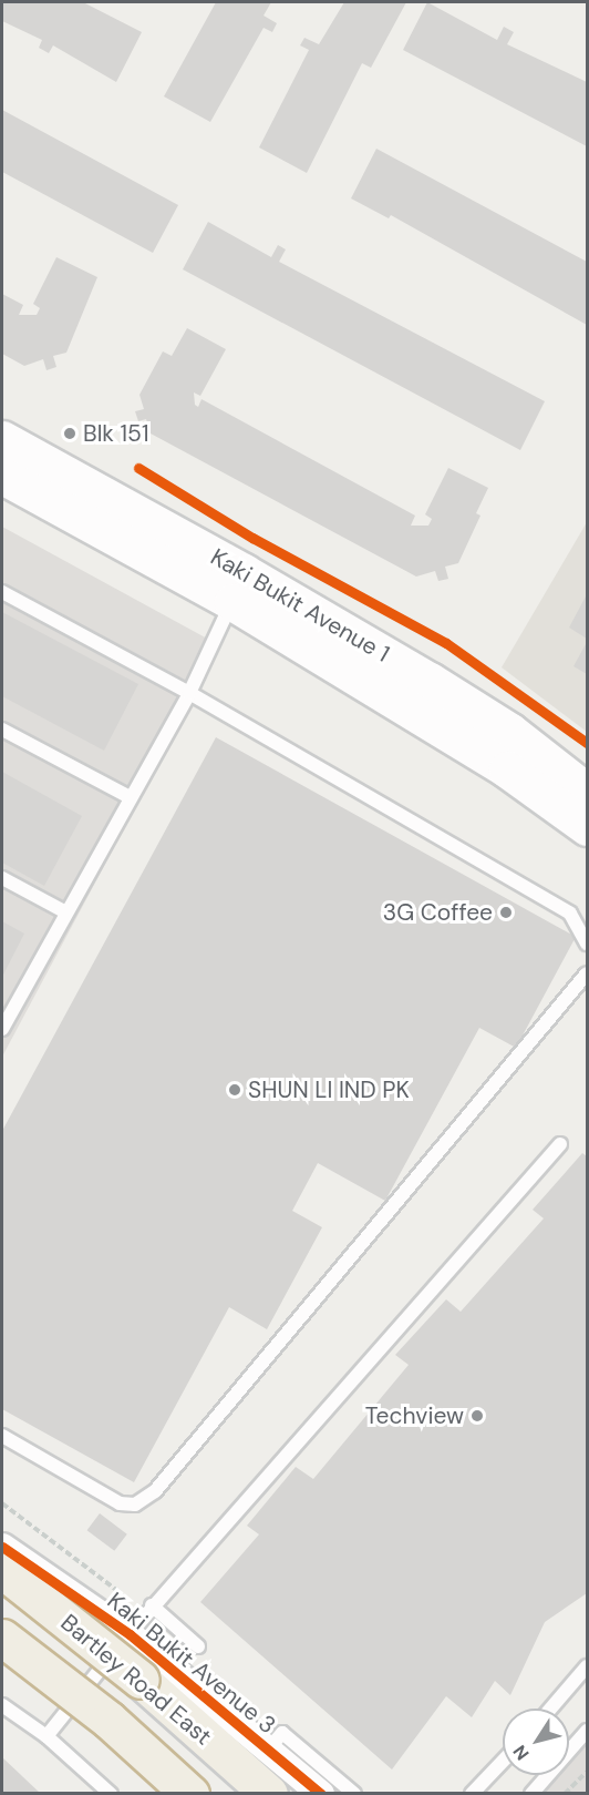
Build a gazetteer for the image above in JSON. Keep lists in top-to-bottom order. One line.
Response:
{"streets":{"highway":["Bartley Road East"],"main road":["Kaki Bukit Avenue 1"],"street":["Kaki Bukit Avenue 3"]},"places":["Blk 151","3G Coffee","SHUN LI IND PK","Techview"],"north":"bottom left"}
